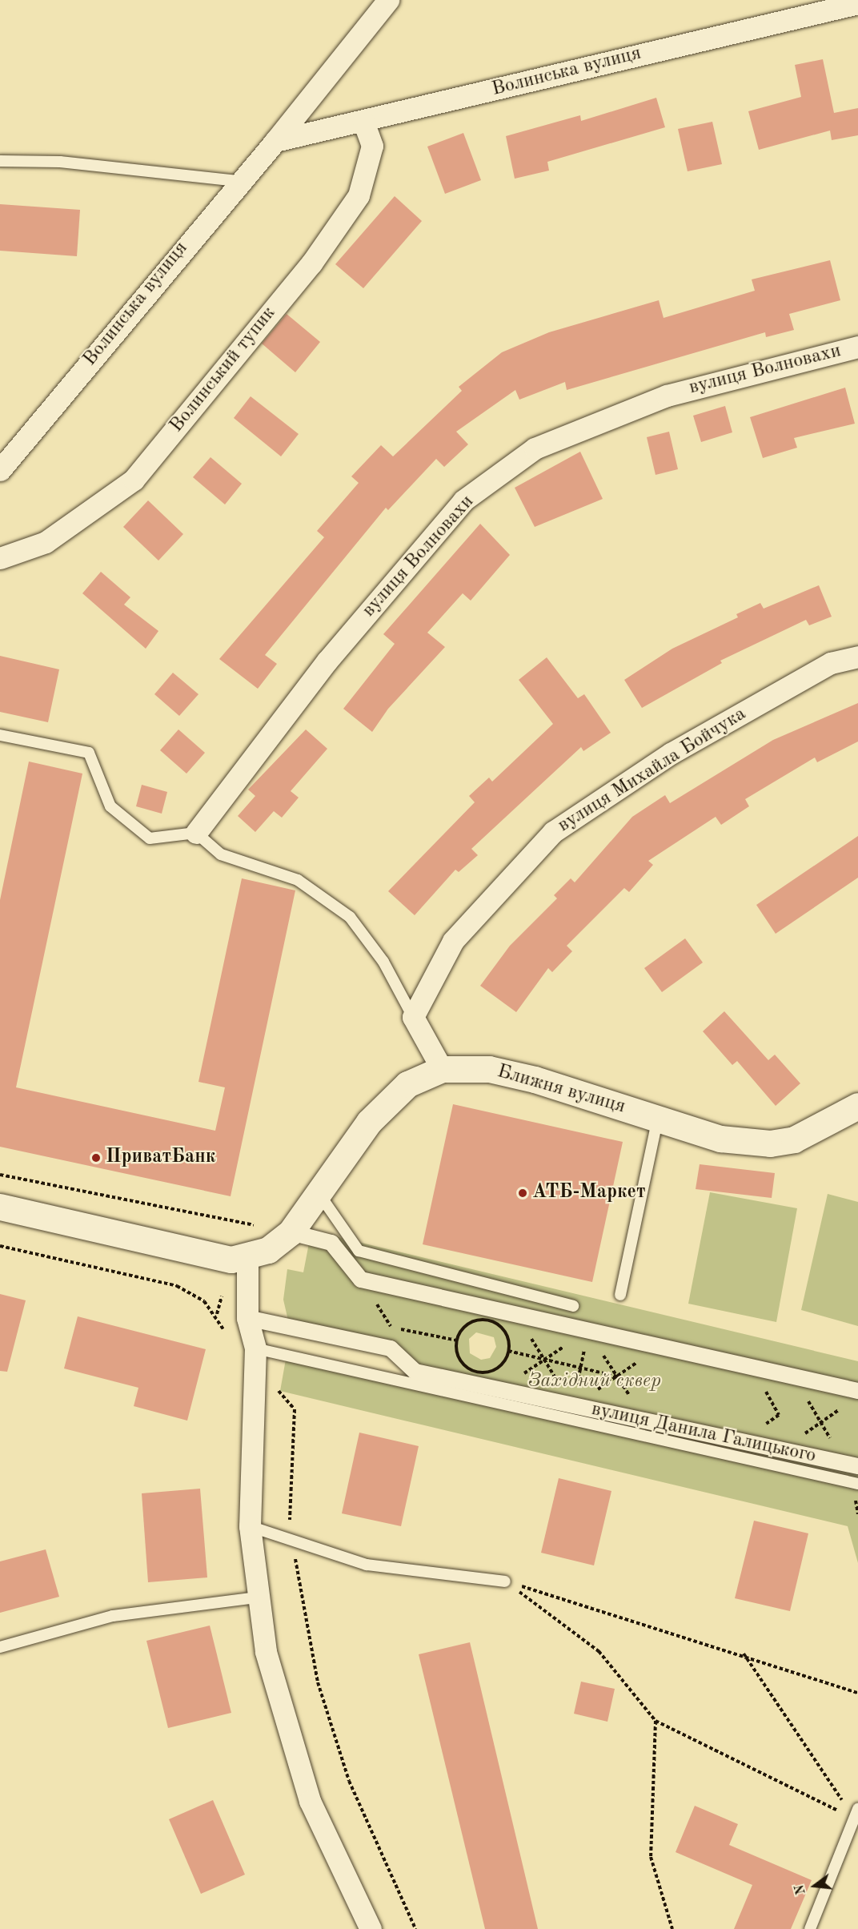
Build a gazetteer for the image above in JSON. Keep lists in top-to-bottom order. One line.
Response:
{"streets":{"street":["Волинська вулиця","Волинський тупик","вулиця Волновахи","вулиця Михайла Бойчука","Ближня вулиця","вулиця Данила Галицького"]},"crossings":[["Волинська вулиця","Волинський тупик"]],"parks":["Західний сквер"],"places":["ПриватБанк","АТБ-Маркет"],"north":"left"}
